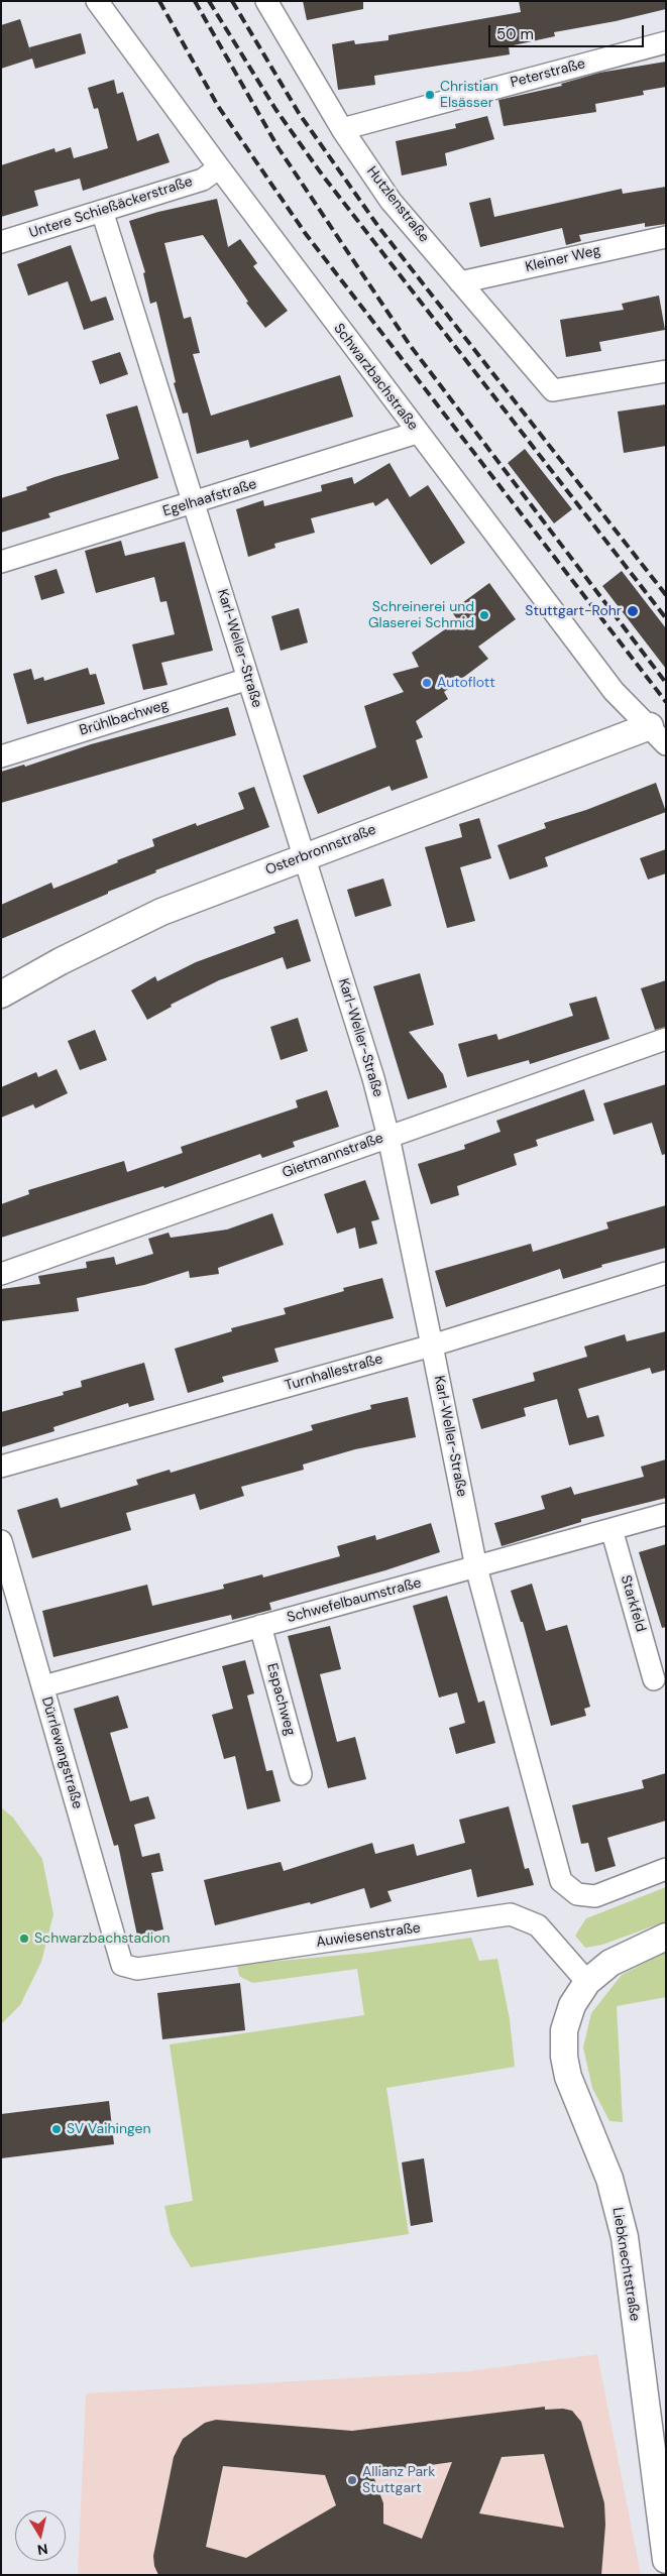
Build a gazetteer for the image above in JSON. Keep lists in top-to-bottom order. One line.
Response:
{"streets":{"street":["Peterstraße","Hutzlenstraße","Untere Schießäckerstraße","Kleiner Weg","Schwarzbachstraße","Egelhaafstraße","Karl-Weller-Straße","Brühlbachweg","Osterbronnstraße","Gietmannstraße","Turnhallestraße","Schwefelbaumstraße","Starkfeld","Espachweg","Dürrlewangstraße","Auwiesenstraße","Liebknechtstraße"]},"crossings":[["Peterstraße","Hutzlenstraße"],["Hutzlenstraße","Kleiner Weg"],["Untere Schießäckerstraße","Schwarzbachstraße"],["Untere Schießäckerstraße","Karl-Weller-Straße"],["Schwarzbachstraße","Egelhaafstraße"],["Schwarzbachstraße","Osterbronnstraße"],["Egelhaafstraße","Karl-Weller-Straße"],["Karl-Weller-Straße","Brühlbachweg"],["Karl-Weller-Straße","Osterbronnstraße"],["Karl-Weller-Straße","Gietmannstraße"],["Karl-Weller-Straße","Turnhallestraße"],["Karl-Weller-Straße","Schwefelbaumstraße"],["Schwefelbaumstraße","Starkfeld"],["Schwefelbaumstraße","Espachweg"],["Schwefelbaumstraße","Dürrlewangstraße"],["Dürrlewangstraße","Auwiesenstraße"],["Auwiesenstraße","Liebknechtstraße"]],"places":["Christian Elsässer","Stuttgart-Rohr","Schreinerei und Glaserei Schmid","Autoflott","Schwarzbachstadion","SV Vaihingen","Allianz Park Stuttgart"],"scale_bar":"50 m","north":"bottom"}
